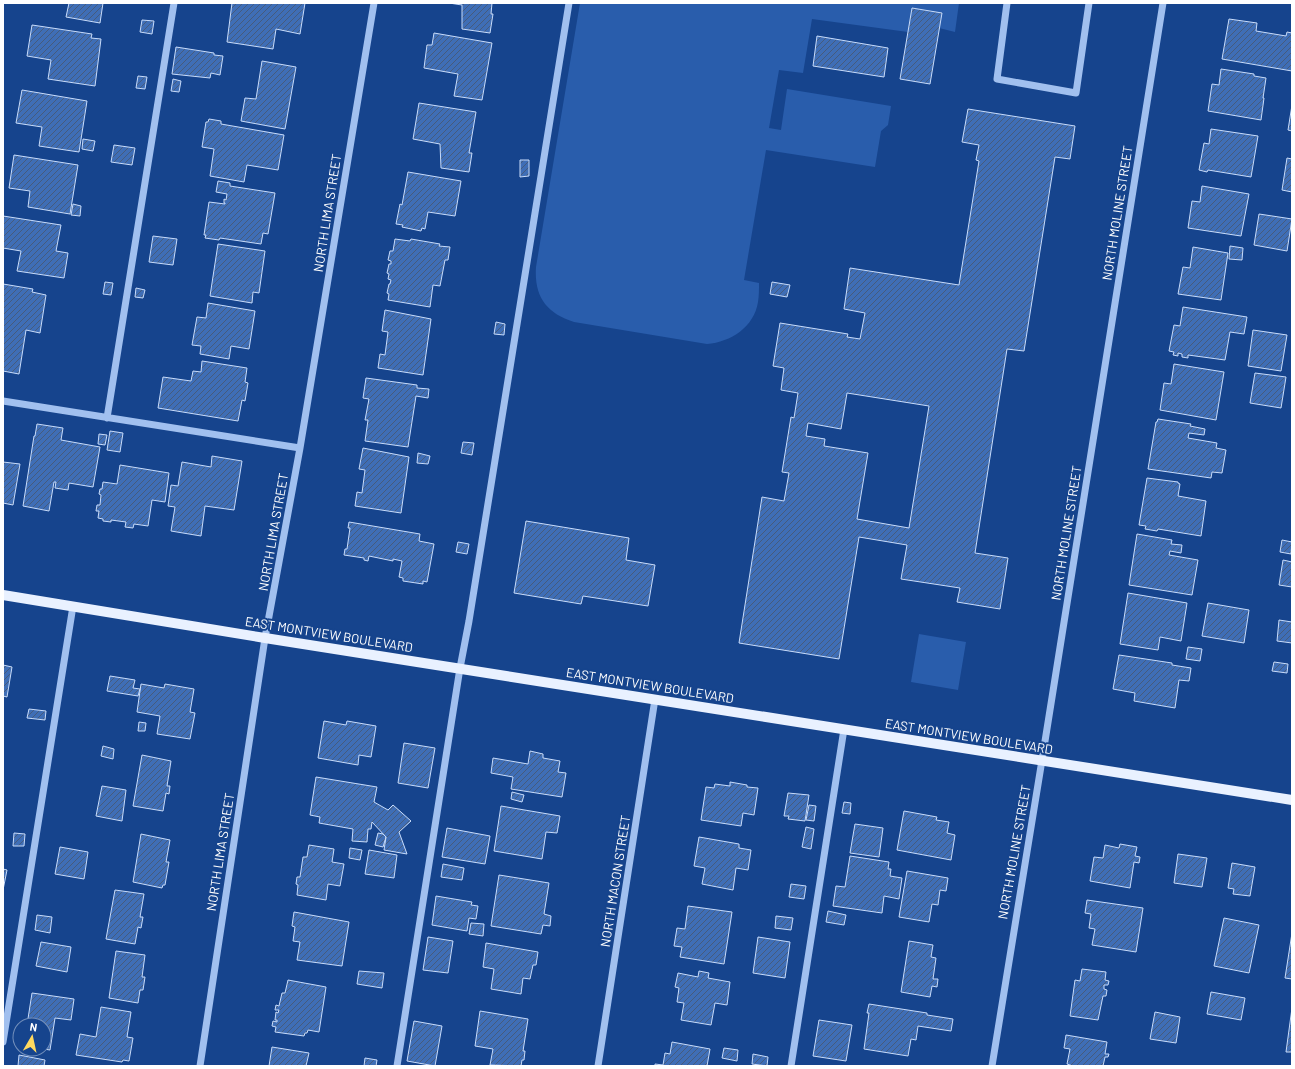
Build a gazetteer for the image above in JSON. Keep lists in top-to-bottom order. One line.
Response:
{"streets":{"main road":["EAST MONTVIEW BOULEVARD"],"street":["NORTH LIMA STREET","NORTH MOLINE STREET","NORTH MACON STREET"]},"crossings":[["NORTH LIMA STREET","EAST MONTVIEW BOULEVARD"],["NORTH MOLINE STREET","EAST MONTVIEW BOULEVARD"],["EAST MONTVIEW BOULEVARD","NORTH MACON STREET"]],"north":"top"}
